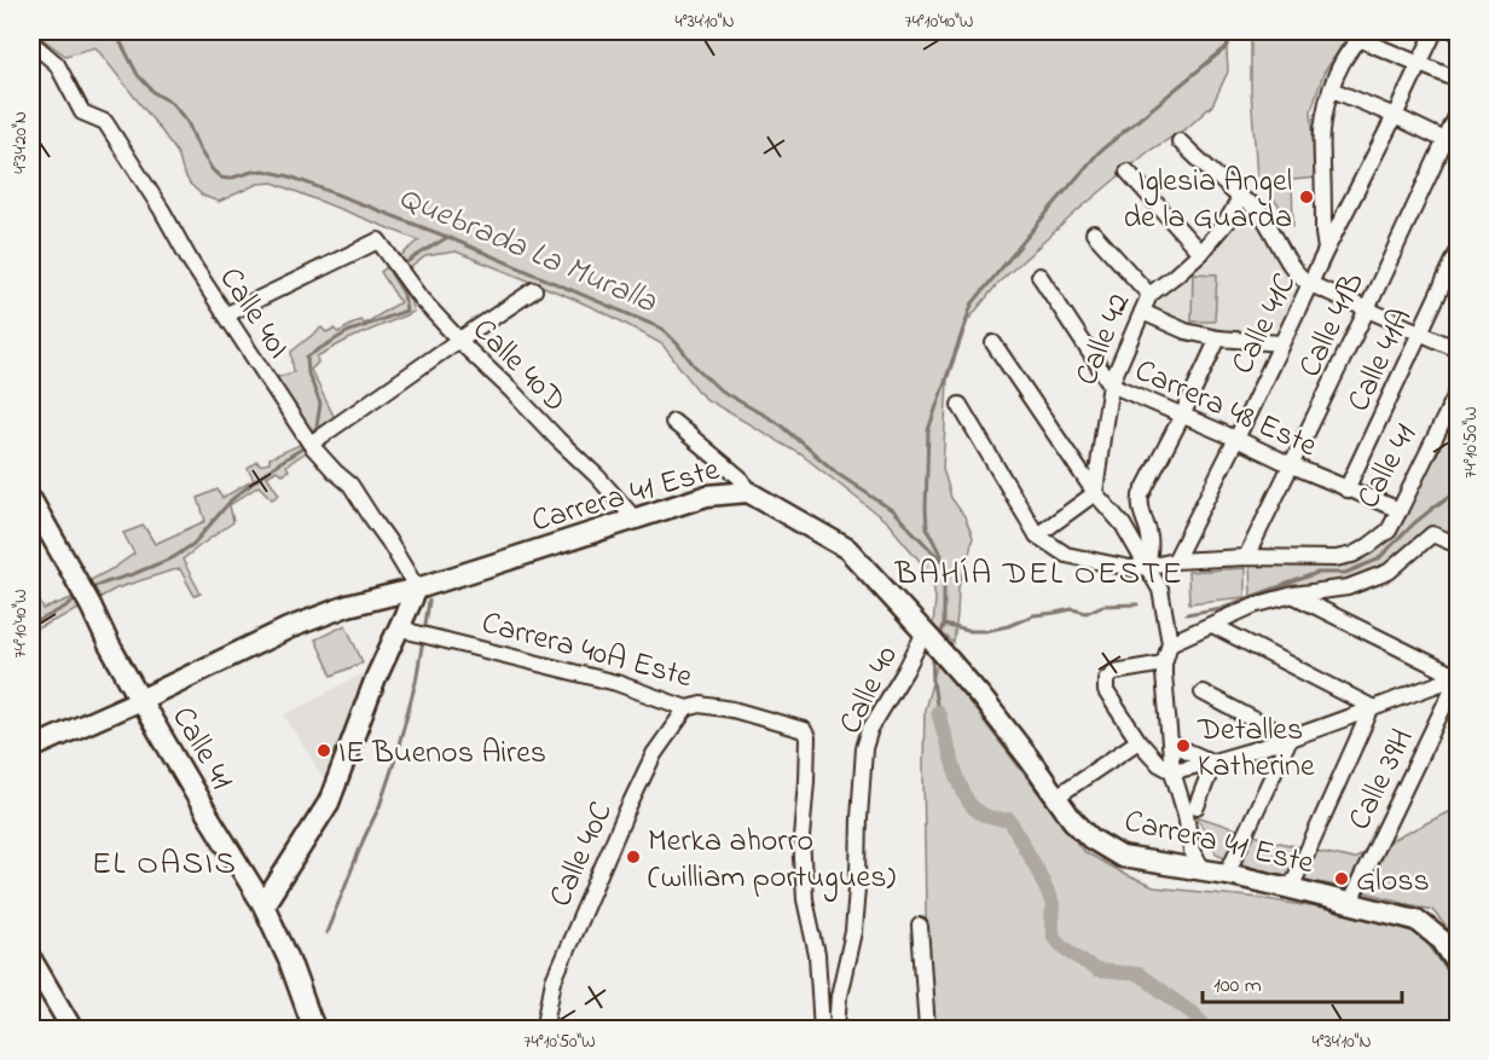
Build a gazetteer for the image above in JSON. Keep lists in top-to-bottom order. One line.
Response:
{"streets":{"street":["Calle 40I","Calle 41C","Calle 41B","Calle 42","Calle 41A","Calle 40D","Carrera 48 Este","Calle 41","Carrera 41 Este","Carrera 40A Este","Calle 40","Calle 39H","Calle 40C"]},"crossings":[["Calle 40I","Calle 40D"],["Calle 40I","Carrera 41 Este"],["Calle 41C","Carrera 48 Este"],["Calle 41B","Carrera 48 Este"],["Calle 41B","Calle 41"],["Calle 42","Carrera 48 Este"],["Calle 41A","Carrera 48 Este"],["Calle 40D","Carrera 41 Este"],["Carrera 48 Este","Calle 41"],["Calle 41","Carrera 41 Este"],["Carrera 41 Este","Calle 40"],["Carrera 41 Este","Calle 39H"],["Carrera 40A Este","Calle 40C"]],"districts":["BAHÍA DEL OESTE","EL OASIS"],"water":["Quebrada La Muralla"],"places":["Iglesia Angel de la Guarda","Detalles Katherine","IE Buenos Aires","Merka ahorro (william portugues)","Gloss"],"scale_bar":"100 m","coordinates":["4°34'10\"N","74°10'40\"W","4°34'20\"N","74°10'50\"W"]}
